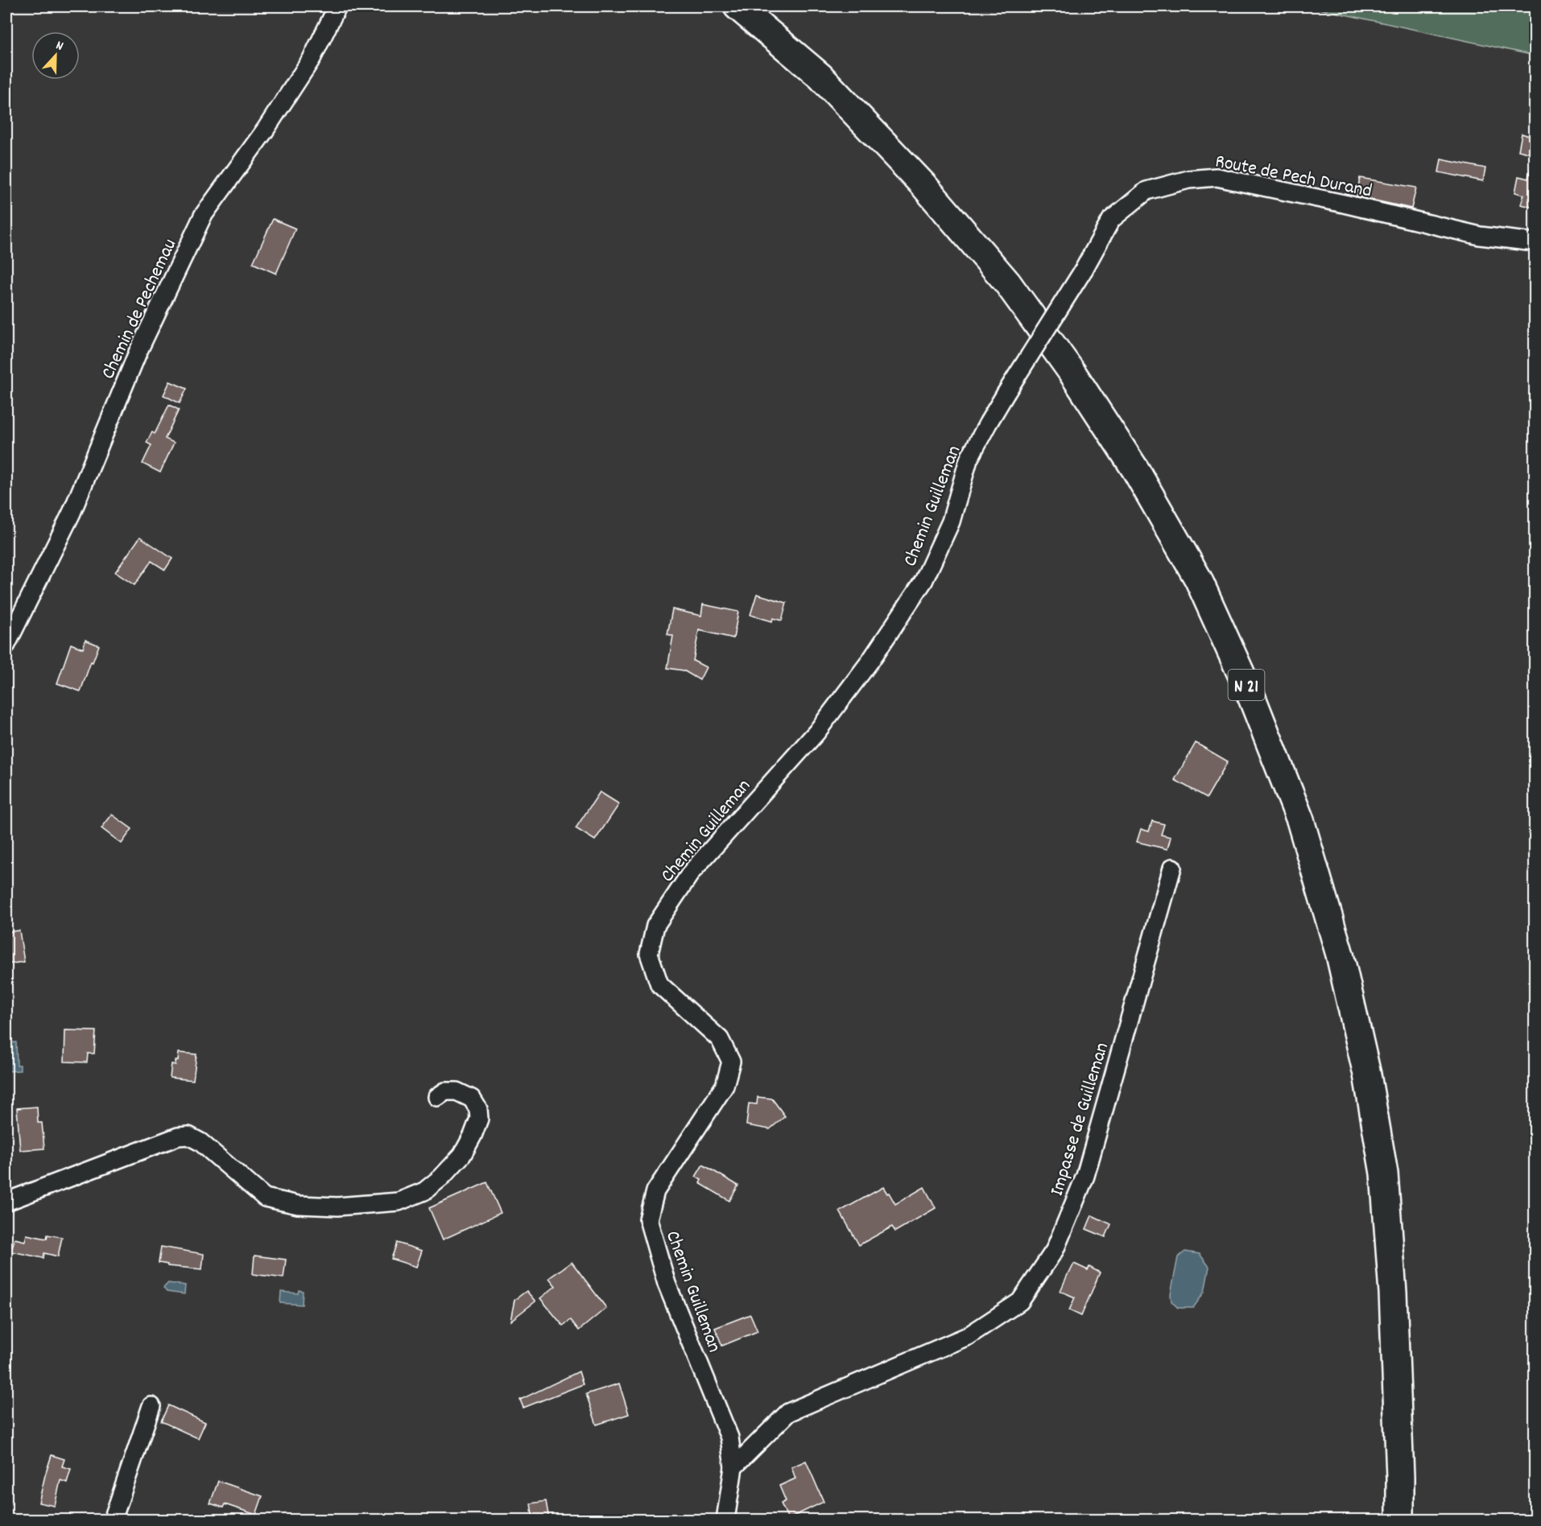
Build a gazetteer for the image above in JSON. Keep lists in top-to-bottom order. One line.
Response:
{"streets":{"main road":["N 21"],"street":["Route de Pech Durand","Chemin de Pechemau","Chemin Guilleman","Impasse de Guilleman"]},"crossings":[["Route de Pech Durand","Chemin Guilleman"],["Chemin Guilleman","Impasse de Guilleman"]],"north":"top"}
